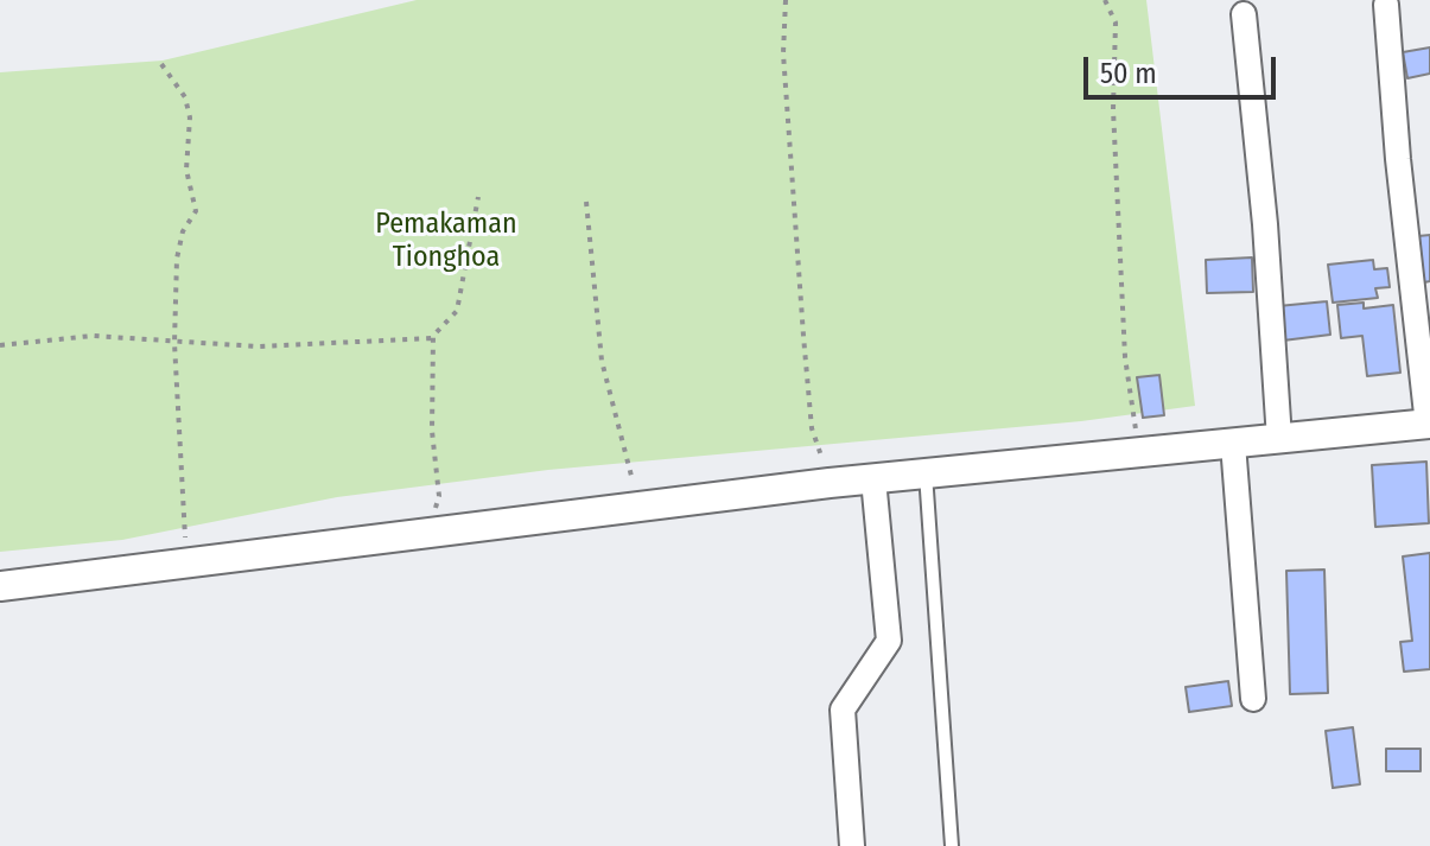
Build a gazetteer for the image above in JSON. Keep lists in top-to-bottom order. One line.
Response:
{"parks":["Pemakaman Tionghoa"],"scale_bar":"50 m"}
